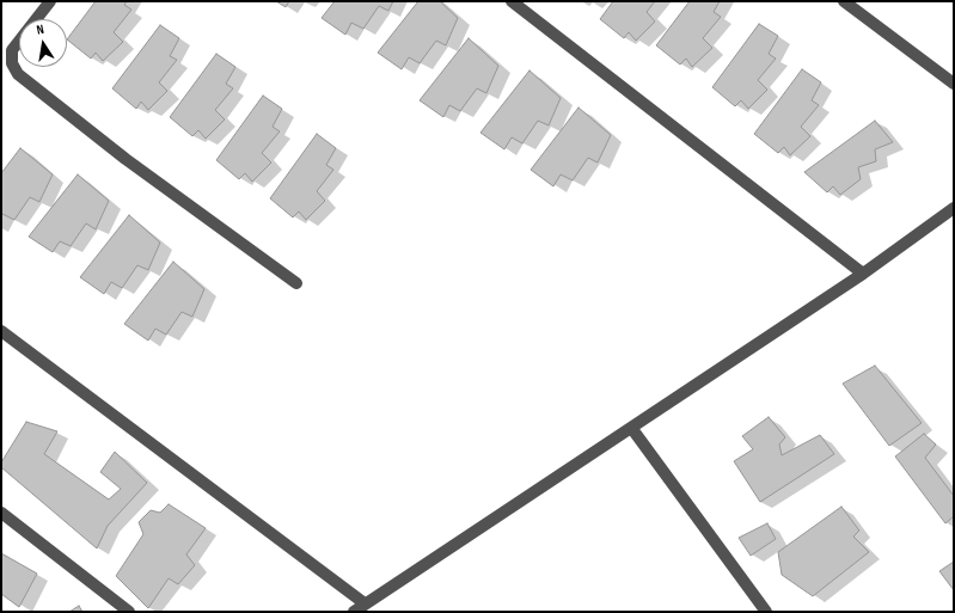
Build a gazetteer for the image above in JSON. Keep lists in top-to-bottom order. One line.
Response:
{"north":"top"}
